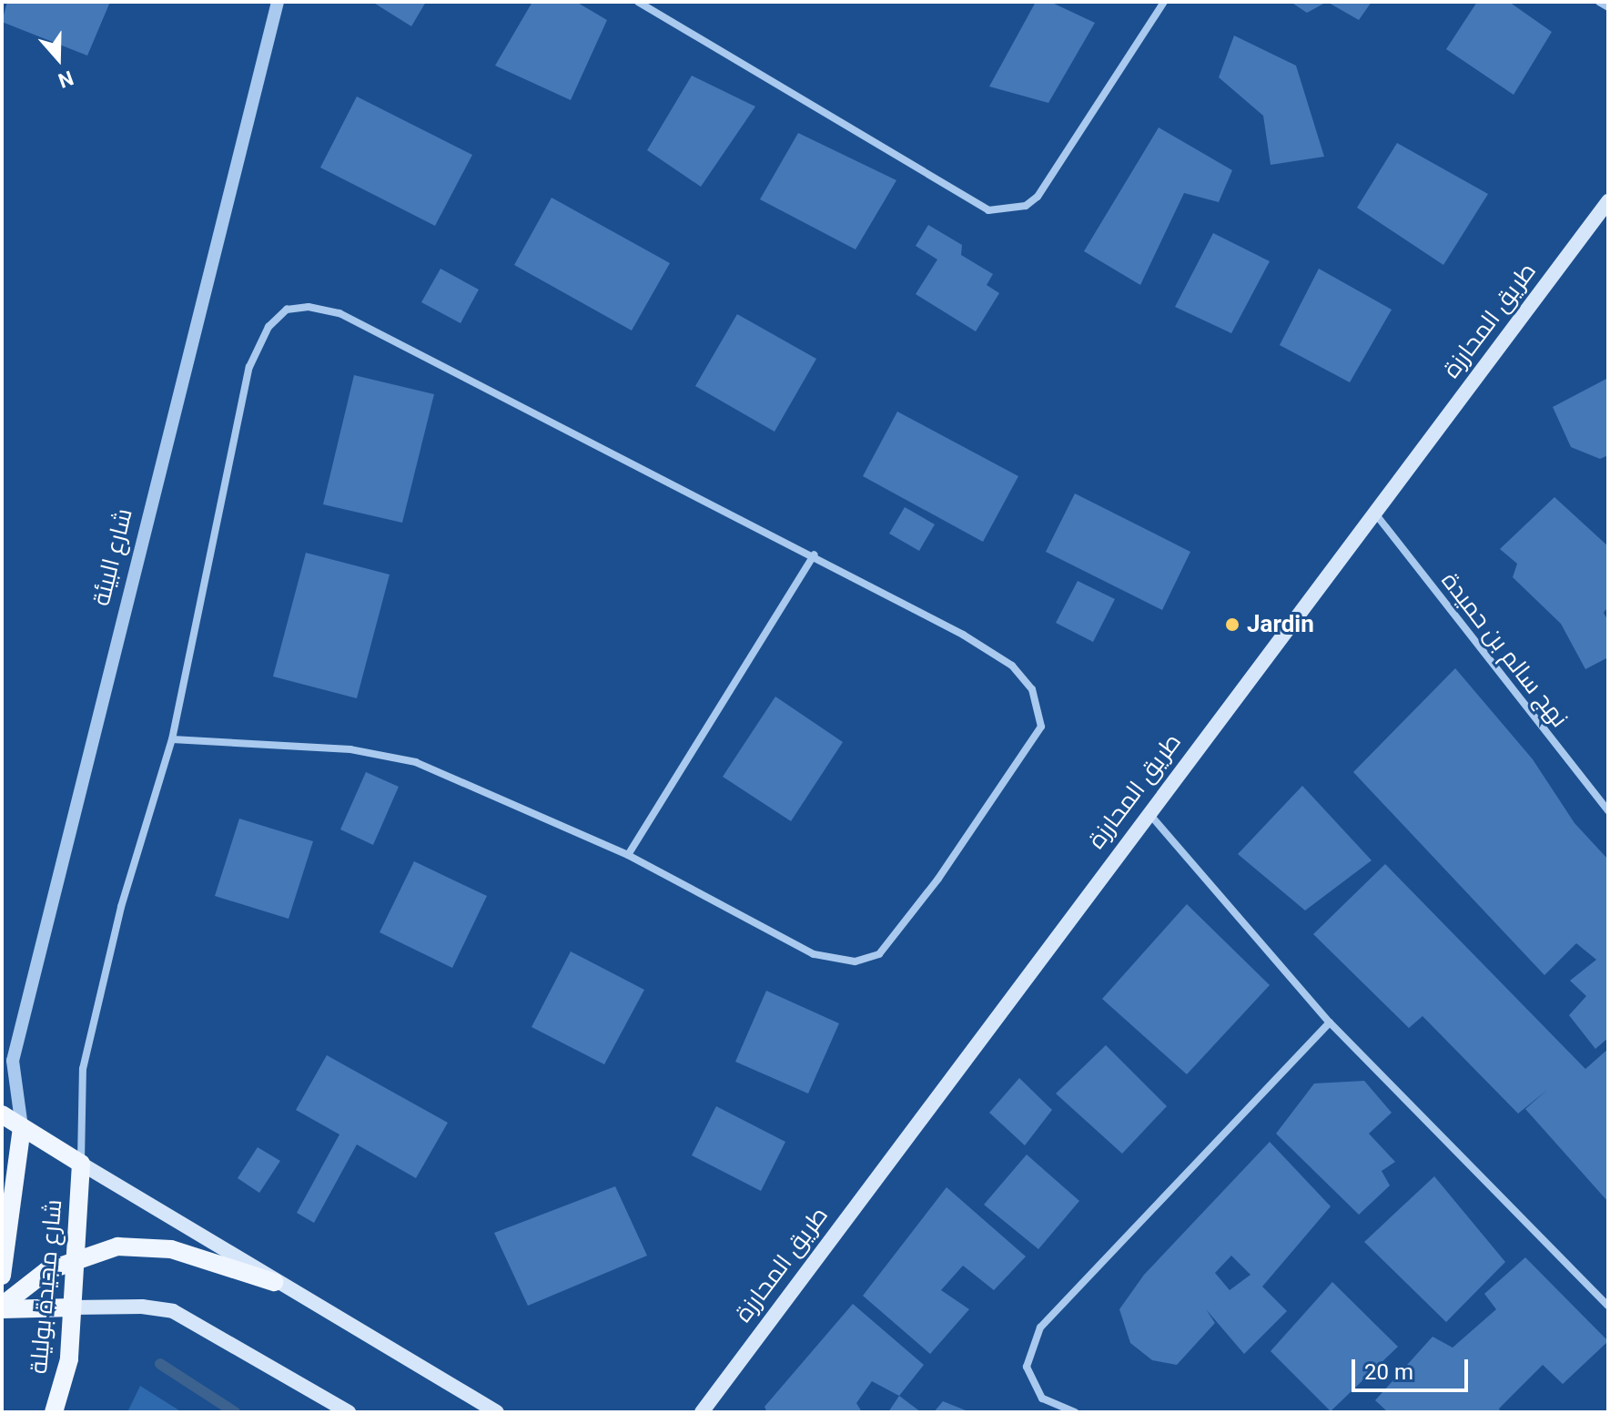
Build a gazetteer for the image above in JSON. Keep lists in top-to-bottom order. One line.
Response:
{"streets":{"main road":["طريق المحارزة","شارع مجيدة بوليلة"],"street":["شارع البيئة","نهج سالم بن حميدة"]},"crossings":[["طريق المحارزة","نهج سالم بن حميدة"],["شارع البيئة","شارع مجيدة بوليلة"]],"places":["Jardin"],"scale_bar":"20 m","north":"bottom"}
